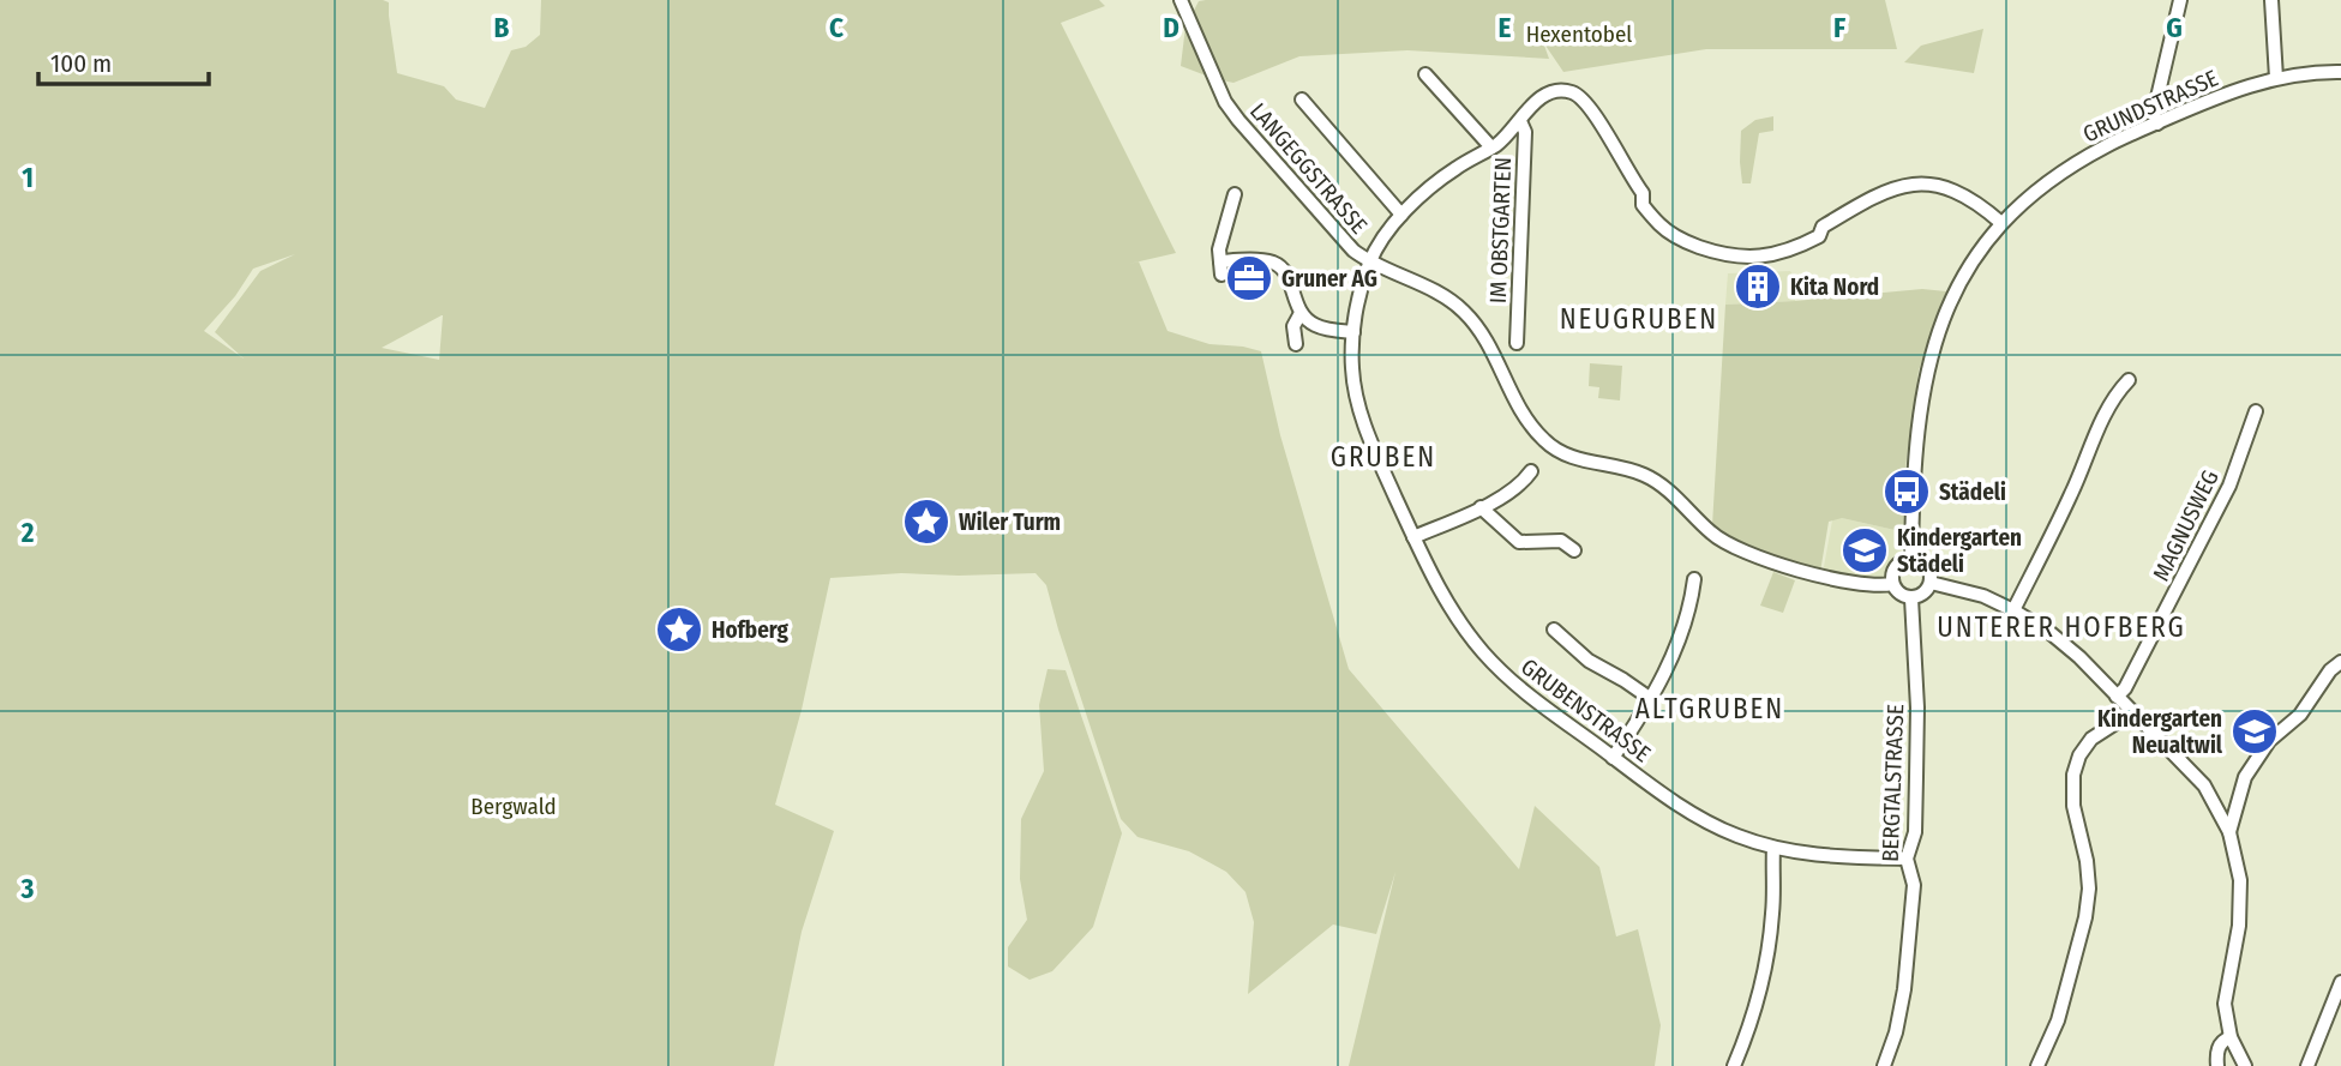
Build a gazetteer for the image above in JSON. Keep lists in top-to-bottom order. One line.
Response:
{"streets":{"street":["GRUNDSTRASSE","LANGEGGSTRASSE","IM OBSTGARTEN","MAGNUSWEG","GRUBENSTRASSE","BERGTALSTRASSE"]},"crossings":[["GRUNDSTRASSE","LANGEGGSTRASSE"],["GRUNDSTRASSE","BERGTALSTRASSE"],["LANGEGGSTRASSE","GRUBENSTRASSE"],["LANGEGGSTRASSE","BERGTALSTRASSE"],["GRUBENSTRASSE","BERGTALSTRASSE"]],"districts":["NEUGRUBEN","GRUBEN","UNTERER HOFBERG","ALTGRUBEN"],"parks":["Hexentobel","Bergwald"],"places":{"office":["Gruner AG"],"building":["Kita Nord"],"bus stop":["Städeli"],"place":["Wiler Turm","Hofberg"],"school or university":["Kindergarten Städeli","Kindergarten Neualtwil"]},"scale_bar":"100 m","grid":{"columns":["B","C","D","E","F","G"],"rows":["1","2","3"]}}
